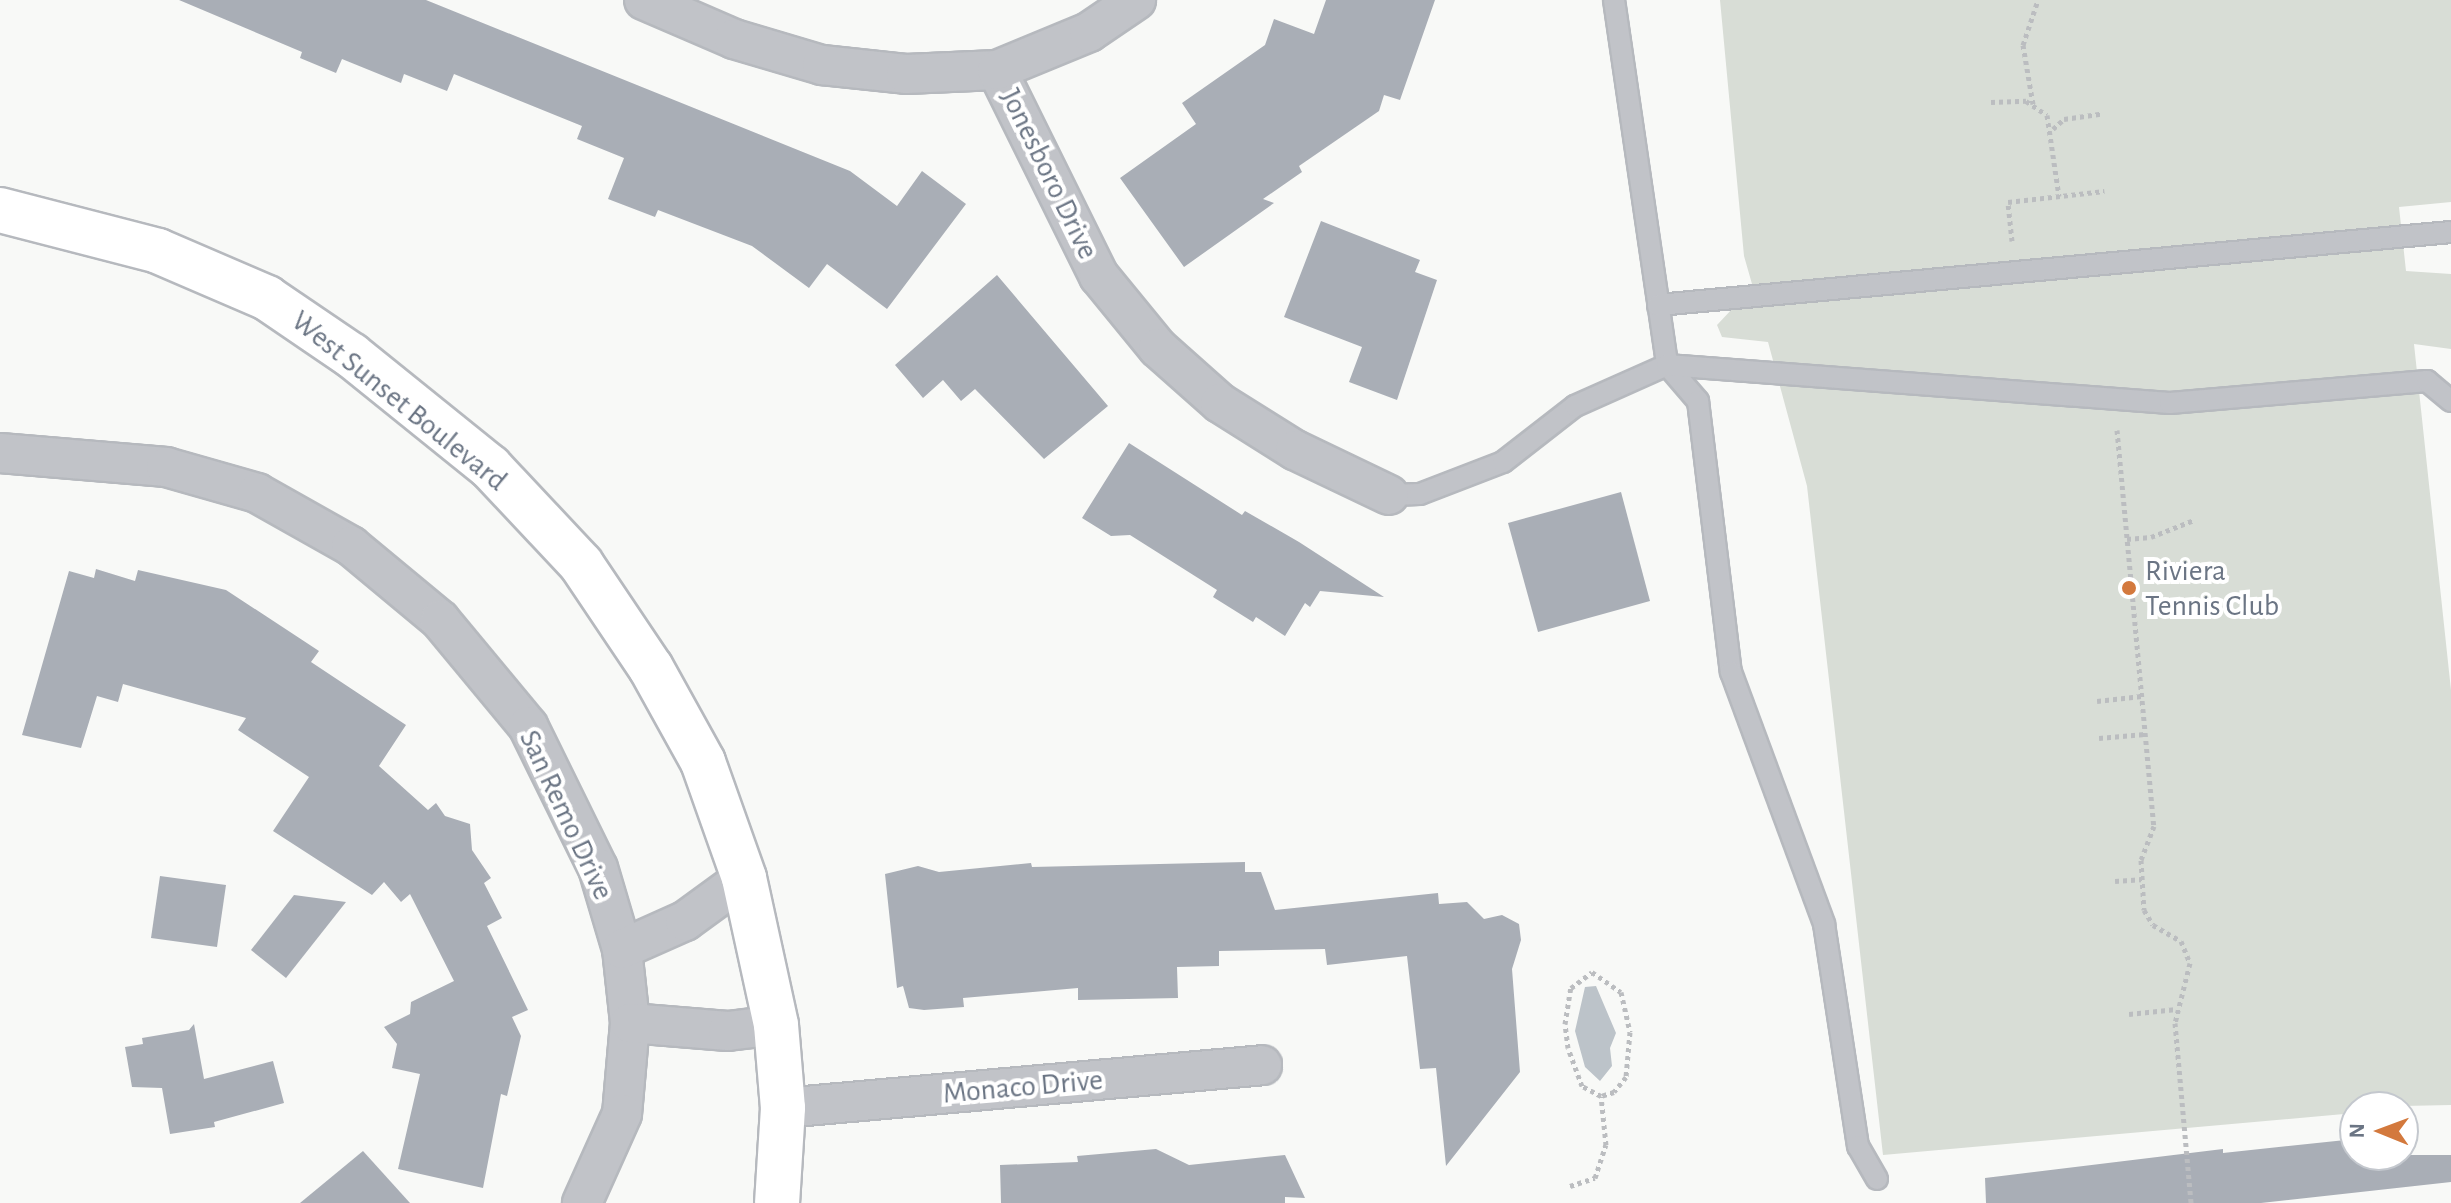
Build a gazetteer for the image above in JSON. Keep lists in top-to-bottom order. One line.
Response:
{"streets":{"main road":["West Sunset Boulevard"],"street":["Jonesboro Drive","San Remo Drive","Monaco Drive"]},"crossings":[["West Sunset Boulevard","Monaco Drive"]],"places":["Riviera Tennis Club"],"north":"left"}
